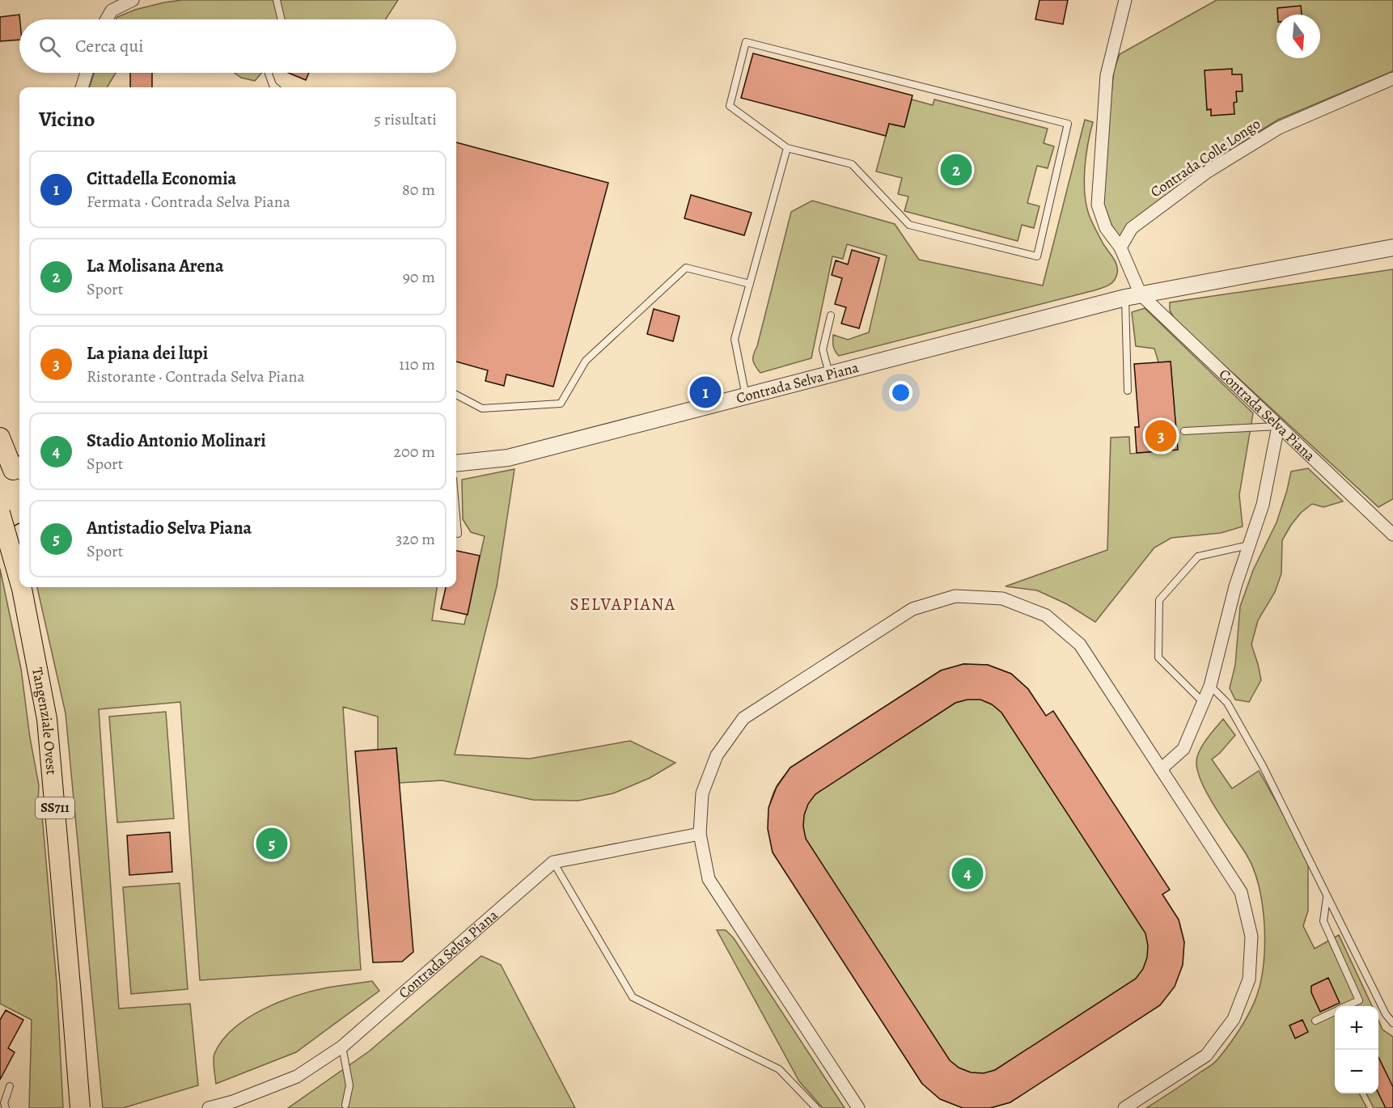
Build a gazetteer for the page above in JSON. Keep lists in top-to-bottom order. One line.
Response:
{"streets":{"main road":["Tangenziale Ovest","SS711"],"street":["Contrada Colle Longo","Contrada Selva Piana"]},"districts":["SELVAPIANA"],"north":"bottom","page":{"search":"Cerca qui","heading":["Vicino","5 risultati"],"list":[{"mark":"1","name":"Cittadella Economia","note":"Fermata · Contrada Selva Piana","value":"80 m"},{"mark":"2","name":"La Molisana Arena","note":"Sport","value":"90 m"},{"mark":"3","name":"La piana dei lupi","note":"Ristorante · Contrada Selva Piana","value":"110 m"},{"mark":"4","name":"Stadio Antonio Molinari","note":"Sport","value":"200 m"},{"mark":"5","name":"Antistadio Selva Piana","note":"Sport","value":"320 m"}],"pins":["2","1","3","5","4"],"map_buttons":["+","−"]}}
